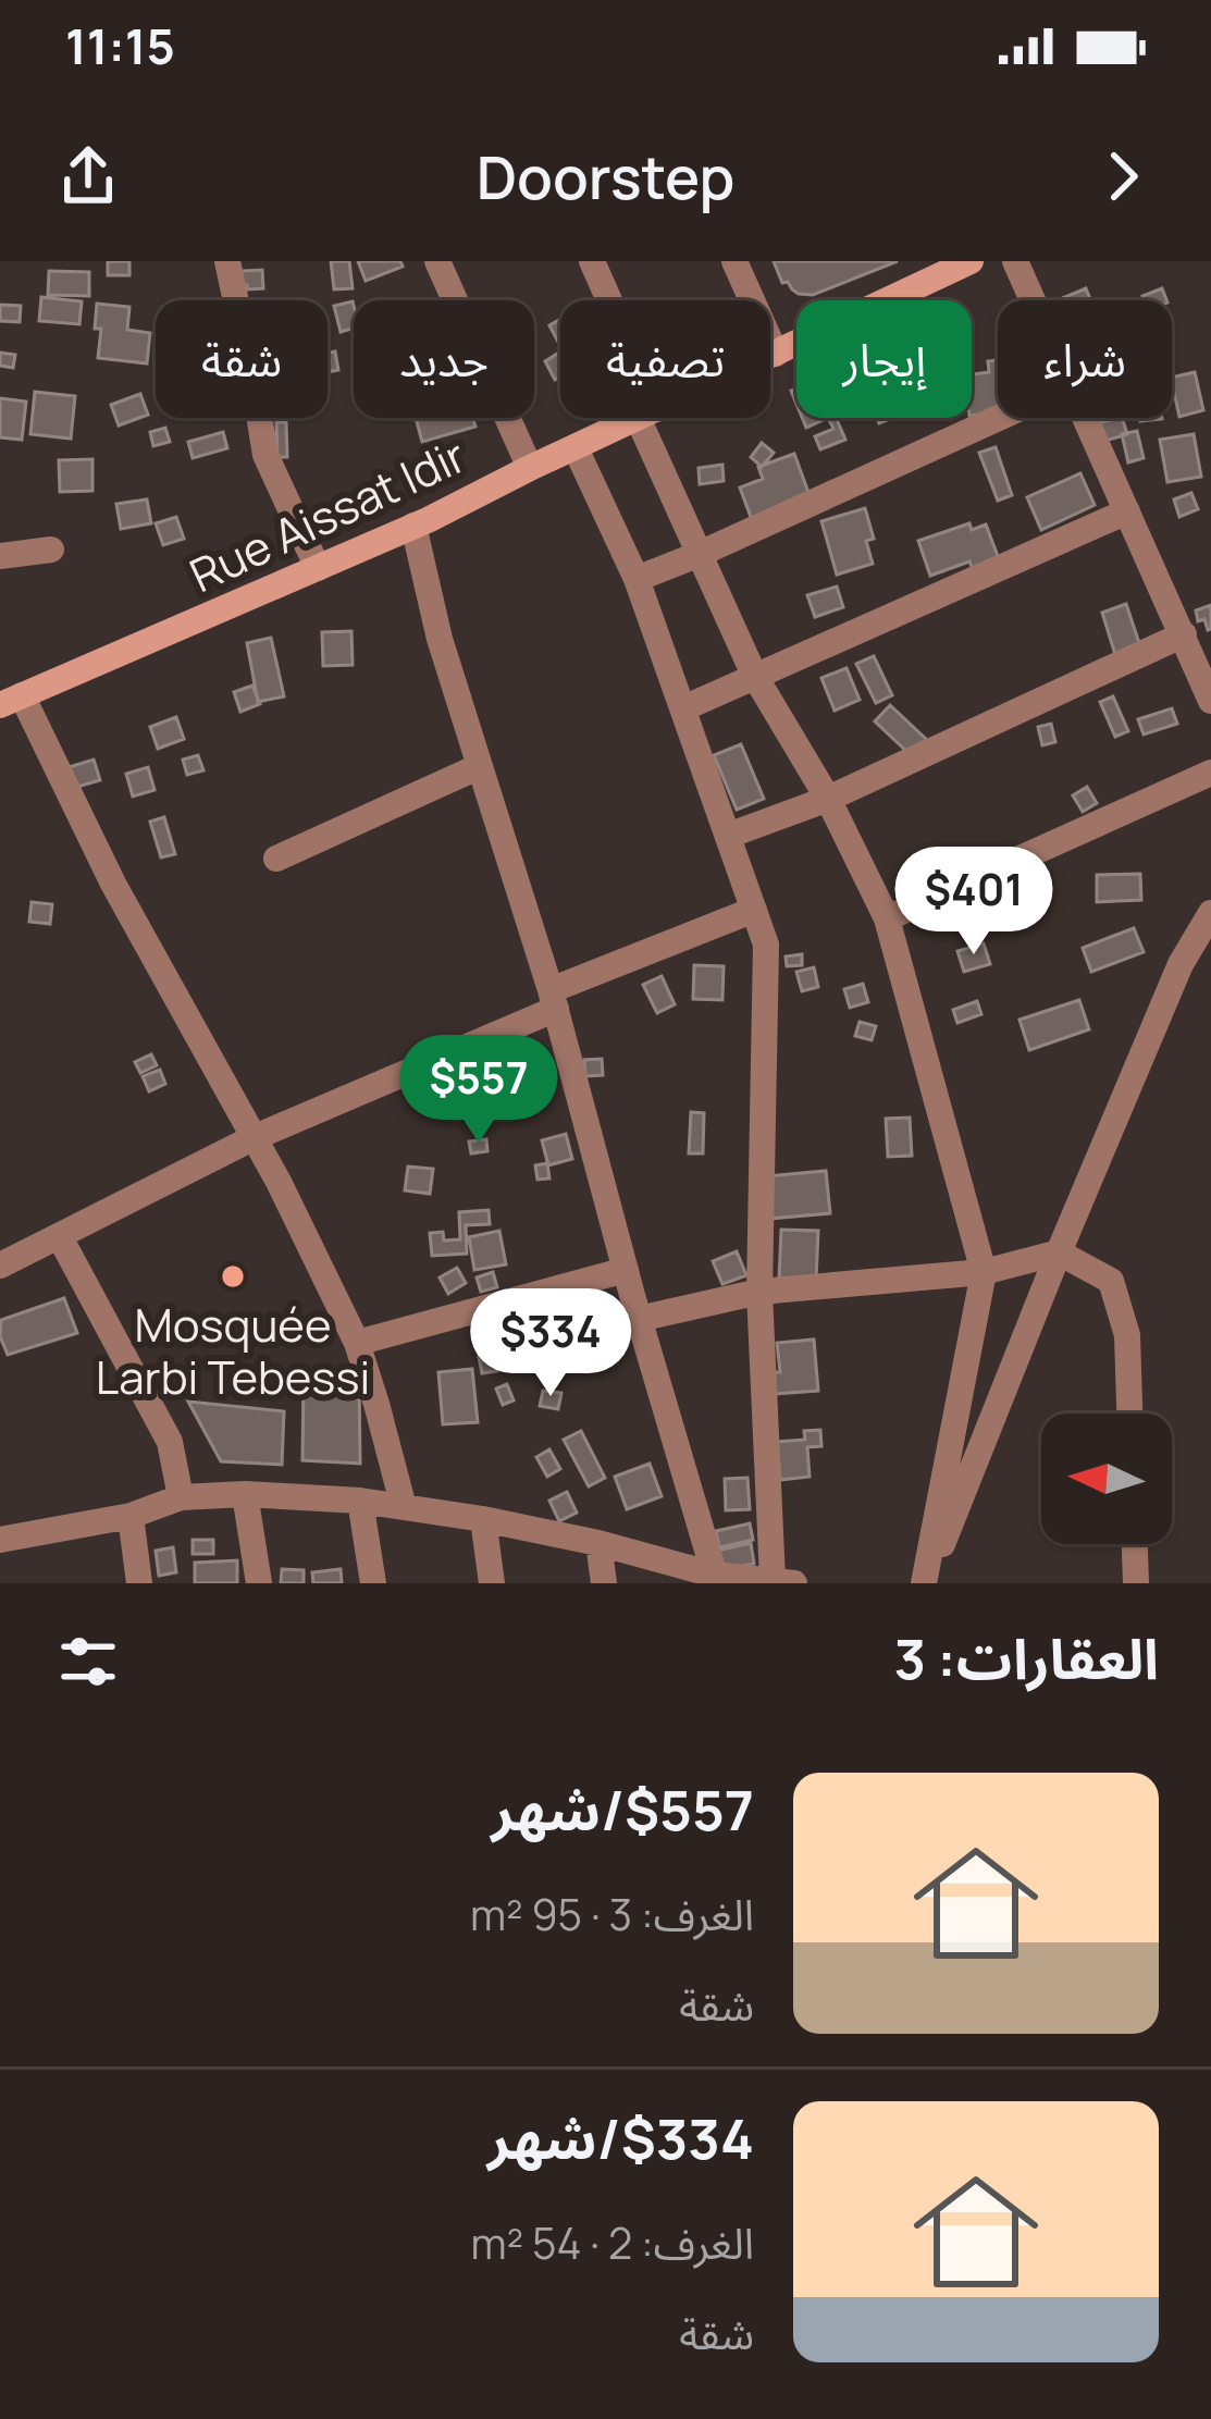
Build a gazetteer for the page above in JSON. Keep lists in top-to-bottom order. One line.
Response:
{"streets":{"street":["Rue Aissat Idir"]},"places":["Mosquée Larbi Tebessi"],"north":"left","page":{"status":"11:15","header":"Doorstep","chip":["شراء","إيجار","تصفية","جديد","شقة"],"price":["$401","$557","$334"],"heading":"العقارات: 3","list":[{"name":"$557/شهر","note":"الغرف: 3 · 95 m² · شقة"},{"name":"$334/شهر","note":"الغرف: 2 · 54 m² · شقة"}]}}
